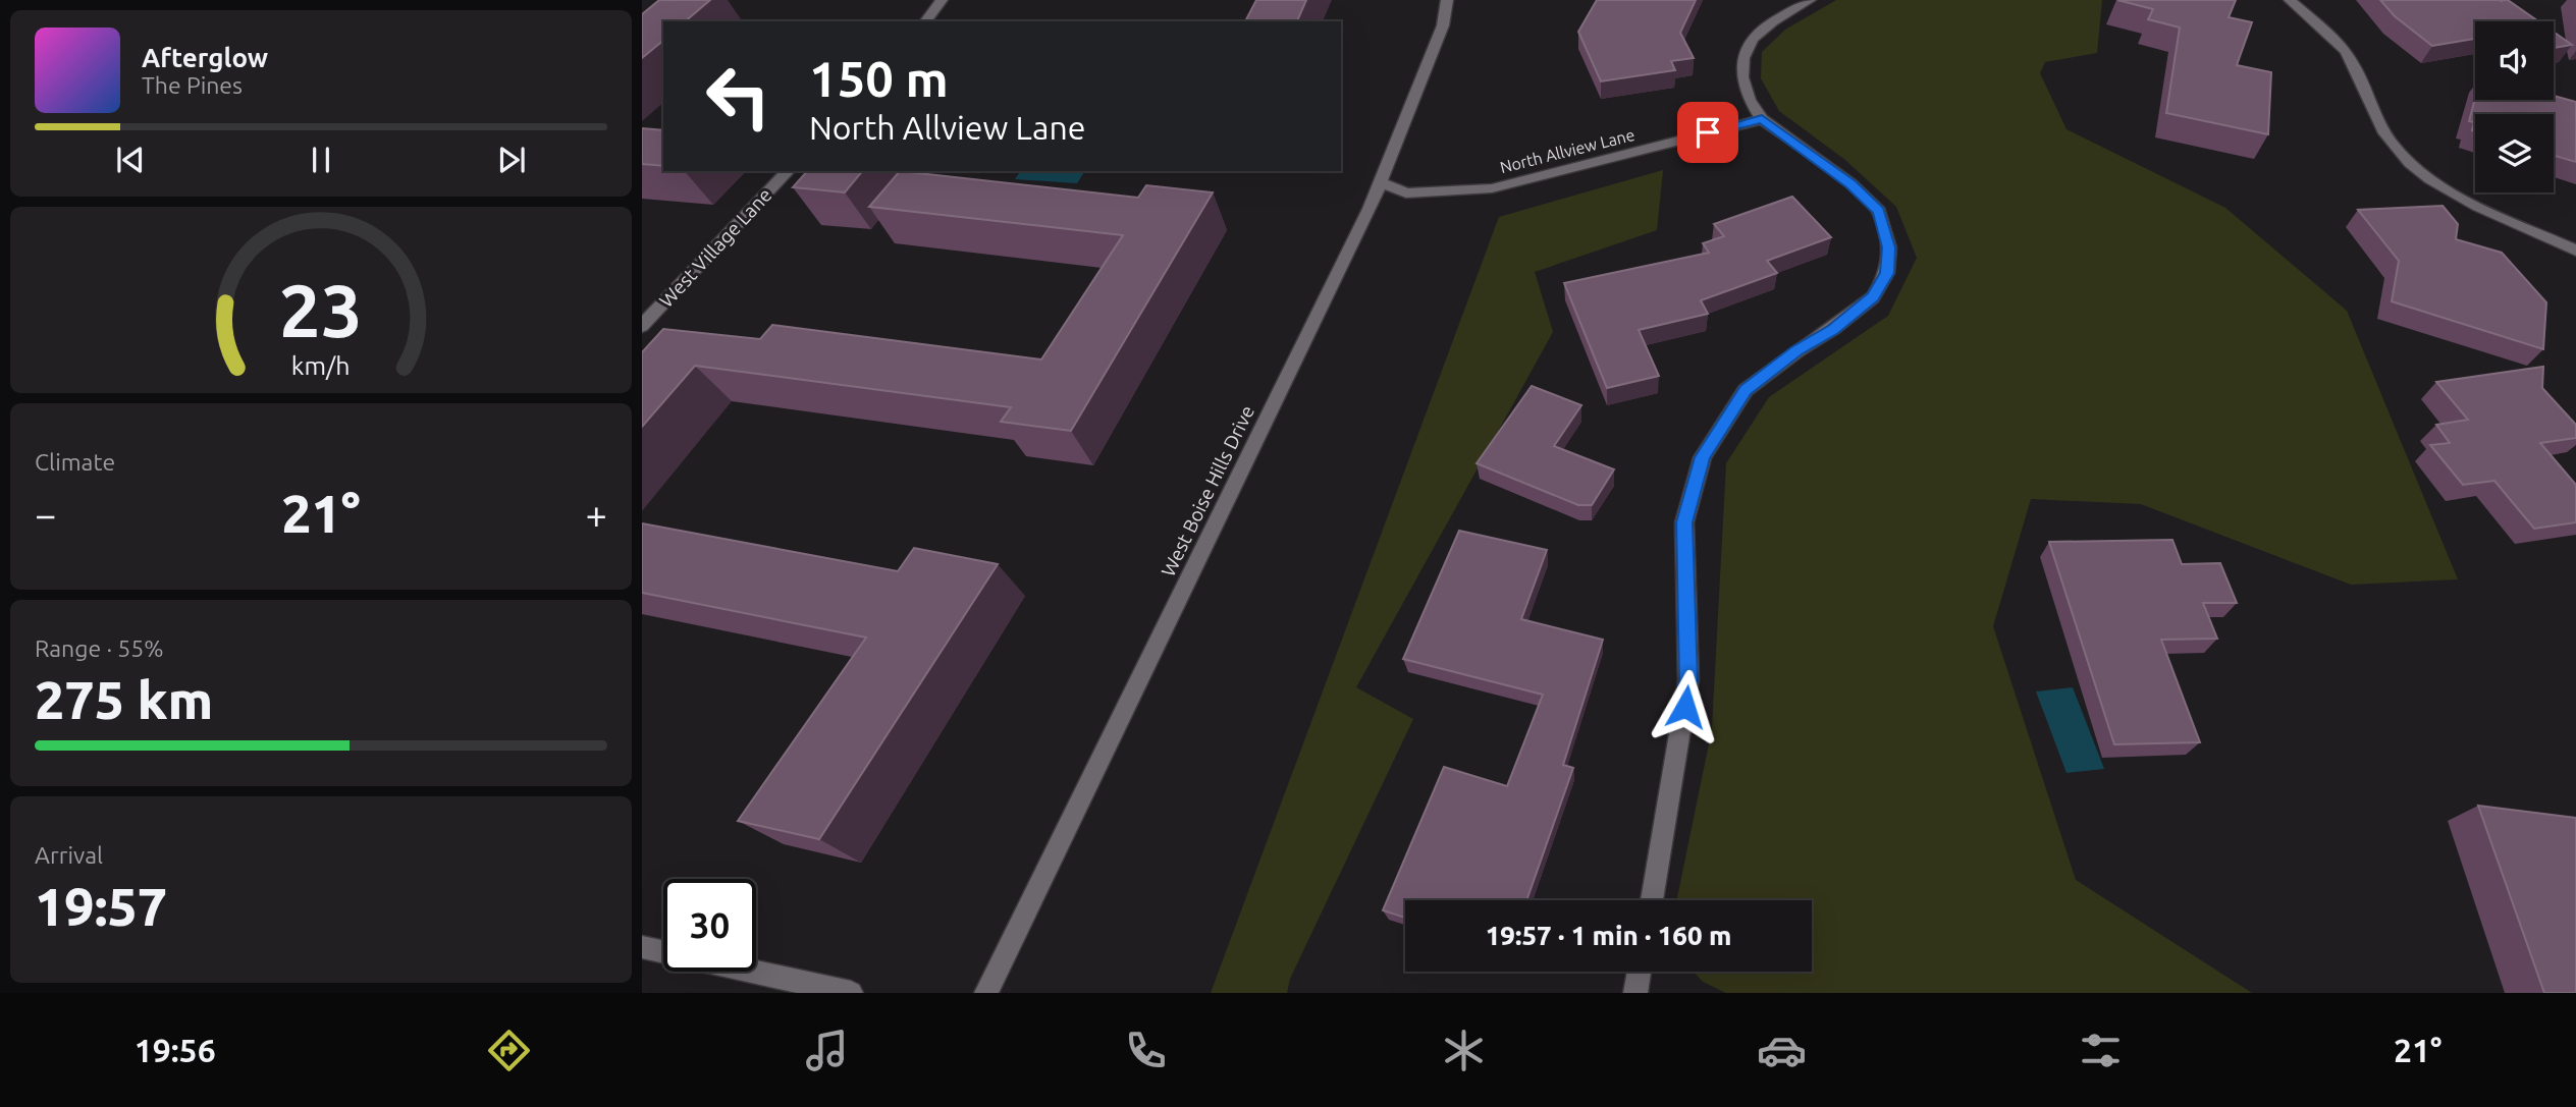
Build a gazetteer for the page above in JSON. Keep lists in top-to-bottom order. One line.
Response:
{"streets":{"street":["North Allview Lane","West Village Lane","West Boise Hills Drive"]},"crossings":[["North Allview Lane","West Boise Hills Drive"]],"page":{"turn":["150 m","North Allview Lane"],"song":["Afterglow","The Pines"],"tile":["Climate",["Range · 55%","275 km"],["Arrival","19:57"]],"heat":["−","21°","+"],"limit":"30","trip":"19:57 · 1 min · 160 m","tabs":["19:56","21°"],"gauge":["23","km/h"]}}
